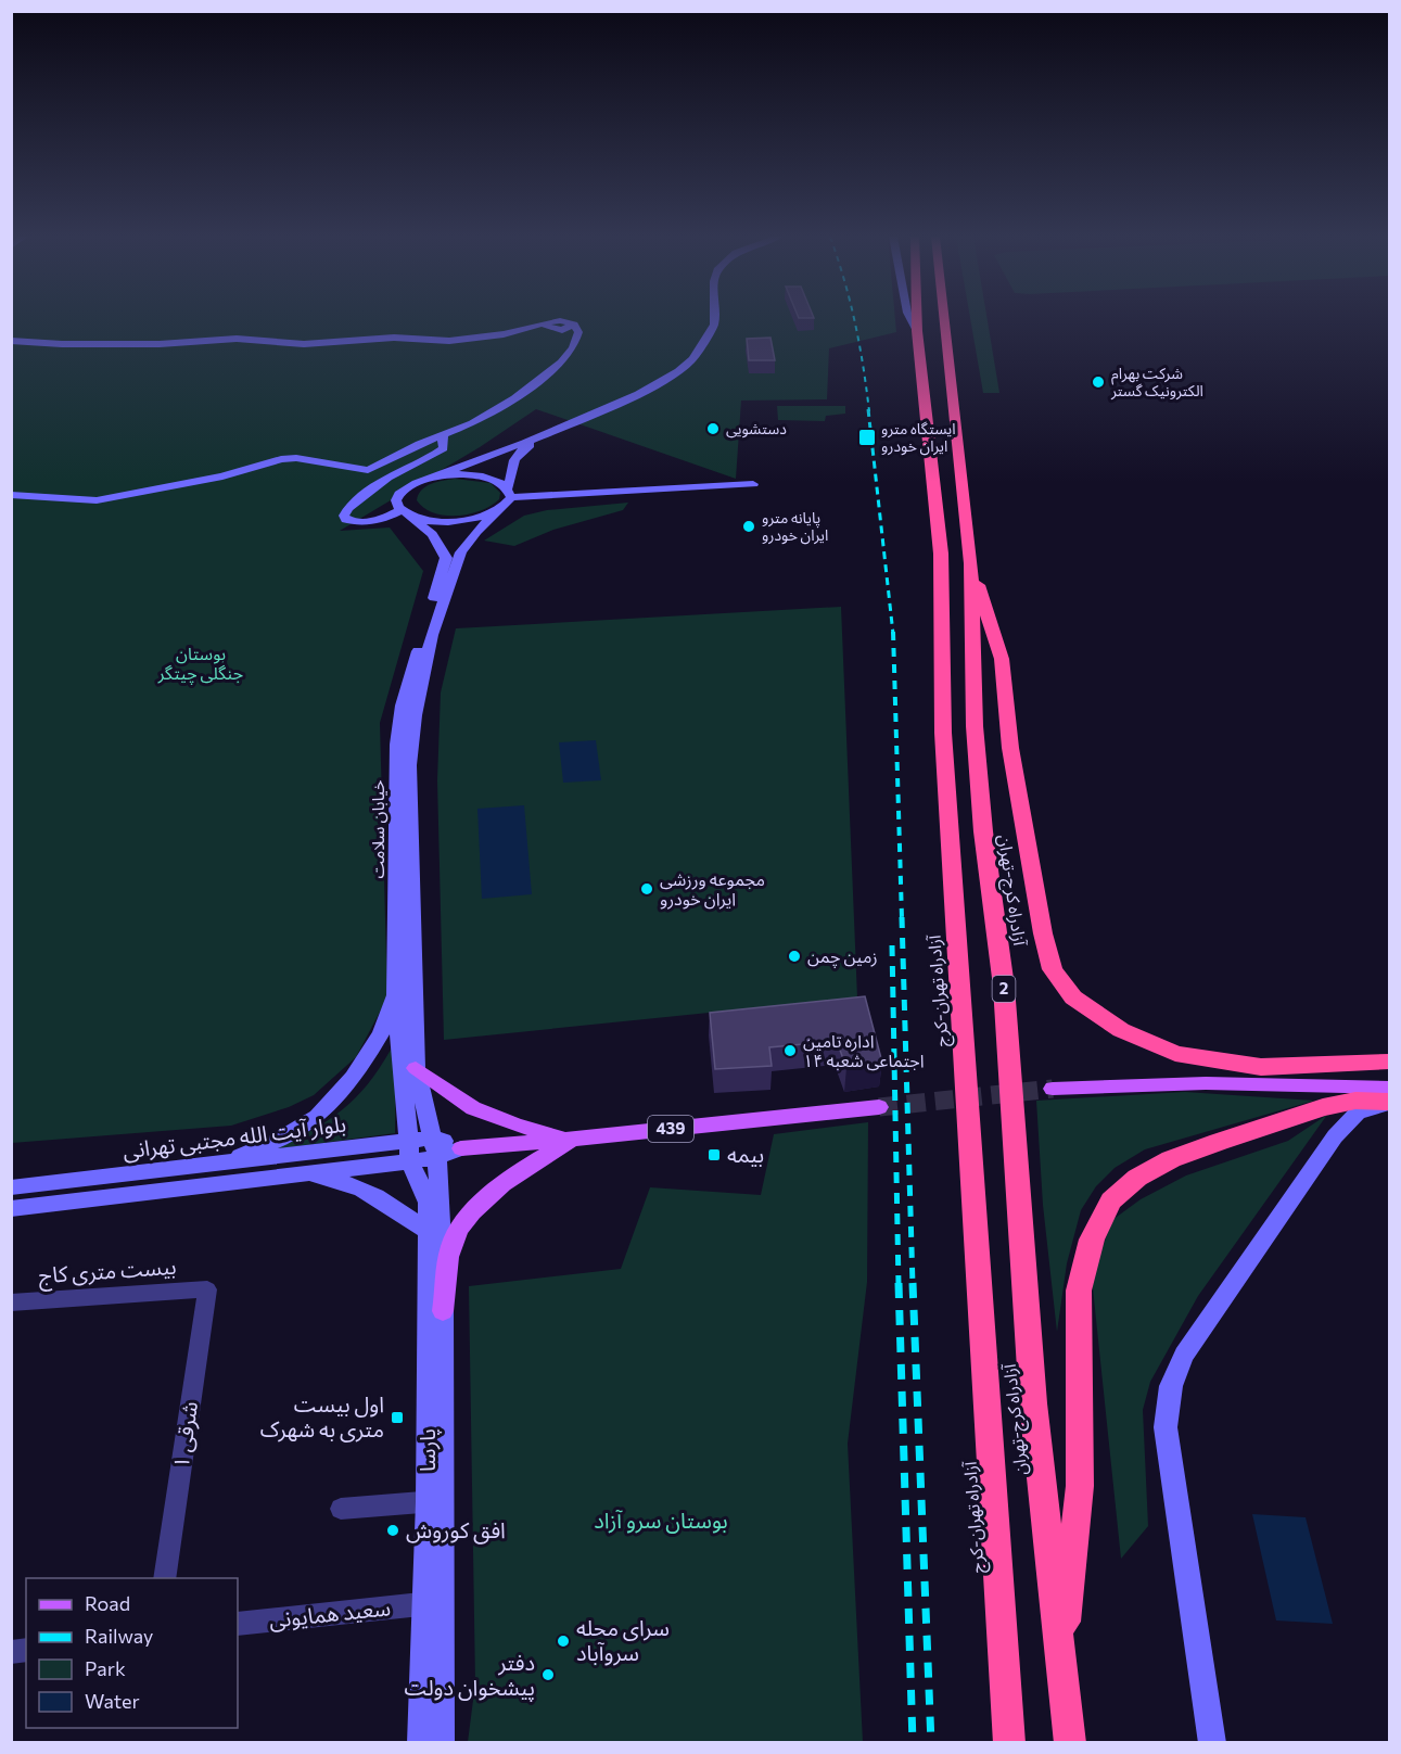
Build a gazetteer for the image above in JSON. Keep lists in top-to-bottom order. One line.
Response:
{"streets":{"highway":["آزادراه کرج-تهران","2","آزادراه تهران-کرج"],"main road":["خیابان سلامت","439","بلوار آیت الله مجتبی تهرانی","پارسا"],"street":["بیست متری کاج","۱ شرقی","سعید همایونی"]},"crossings":[["خیابان سلامت","439"],["خیابان سلامت","بلوار آیت الله مجتبی تهرانی"],["خیابان سلامت","پارسا"],["439","بلوار آیت الله مجتبی تهرانی"],["439","پارسا"],["بلوار آیت الله مجتبی تهرانی","پارسا"],["بیست متری کاج","۱ شرقی"],["پارسا","سعید همایونی"]],"parks":["بوستان جنگلی چیتگر","بوستان سرو آزاد"],"places":{"other":["شرکت بهرام الکترونیک گستر","دستشویی","پایانه مترو ایران خودرو","مجموعه ورزشی ایران خودرو","زمین چمن","اداره تامین اجتماعی شعبه ۱۴","افق کوروش","سرای محله سروآباد","دفتر پیشخوان دولت"],"transit":["ایستگاه مترو ایران خودرو","بیمه","اول بیست متری به شهرک"]},"legend":["Road","Railway","Park","Water"]}
